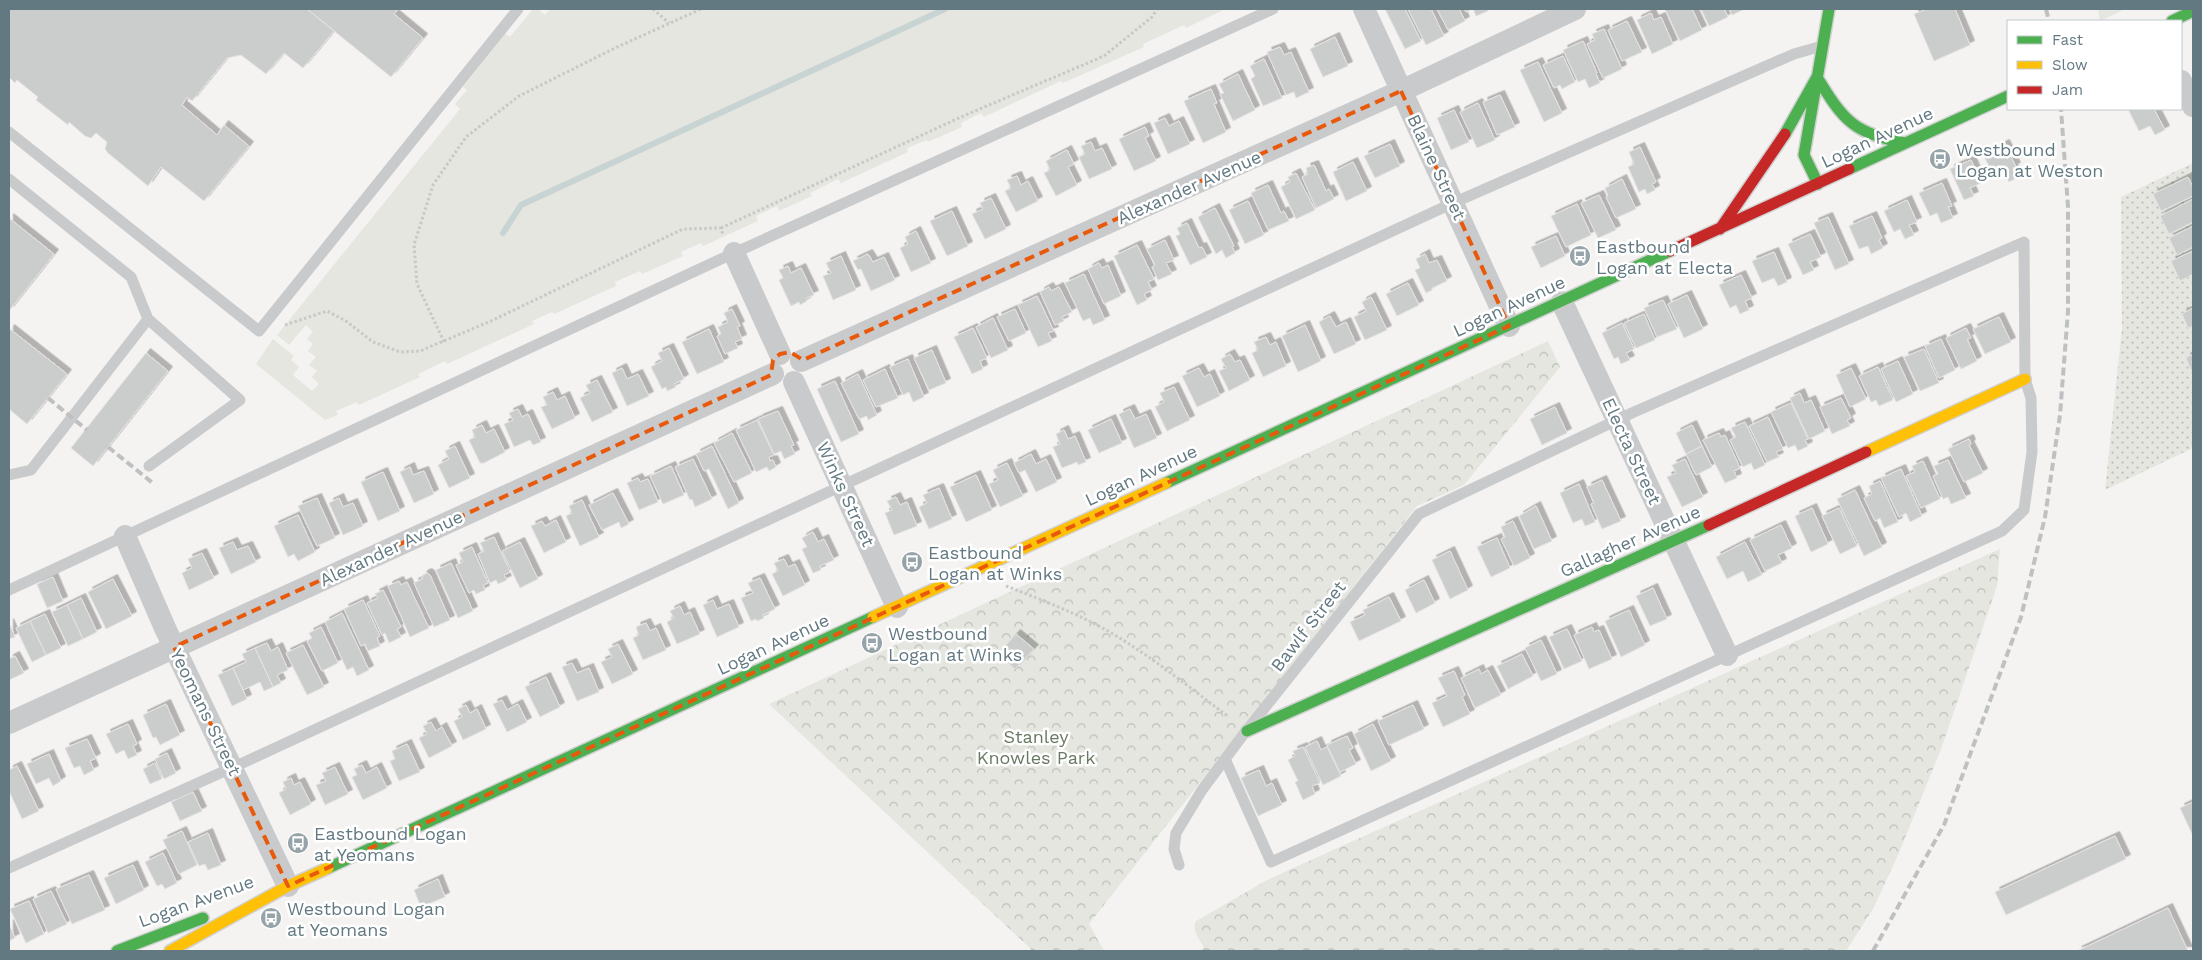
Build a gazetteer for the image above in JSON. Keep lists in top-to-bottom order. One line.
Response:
{"streets":{"main road":["Logan Avenue","Gallagher Avenue"],"street":["Blaine Street","Alexander Avenue","Electa Street","Winks Street","Yeomans Street"],"lane":["Bawlf Street"]},"crossings":[["Logan Avenue","Blaine Street"],["Logan Avenue","Electa Street"],["Logan Avenue","Winks Street"],["Logan Avenue","Yeomans Street"],["Blaine Street","Alexander Avenue"],["Alexander Avenue","Winks Street"],["Alexander Avenue","Yeomans Street"],["Electa Street","Gallagher Avenue"],["Electa Street","Bawlf Street"],["Gallagher Avenue","Bawlf Street"]],"parks":["Stanley Knowles Park"],"places":{"bus stop":["Westbound Logan at Weston","Eastbound Logan at Electa","Eastbound Logan at Winks","Westbound Logan at Winks","Eastbound Logan at Yeomans","Westbound Logan at Yeomans"]},"legend":["Fast","Slow","Jam"]}
